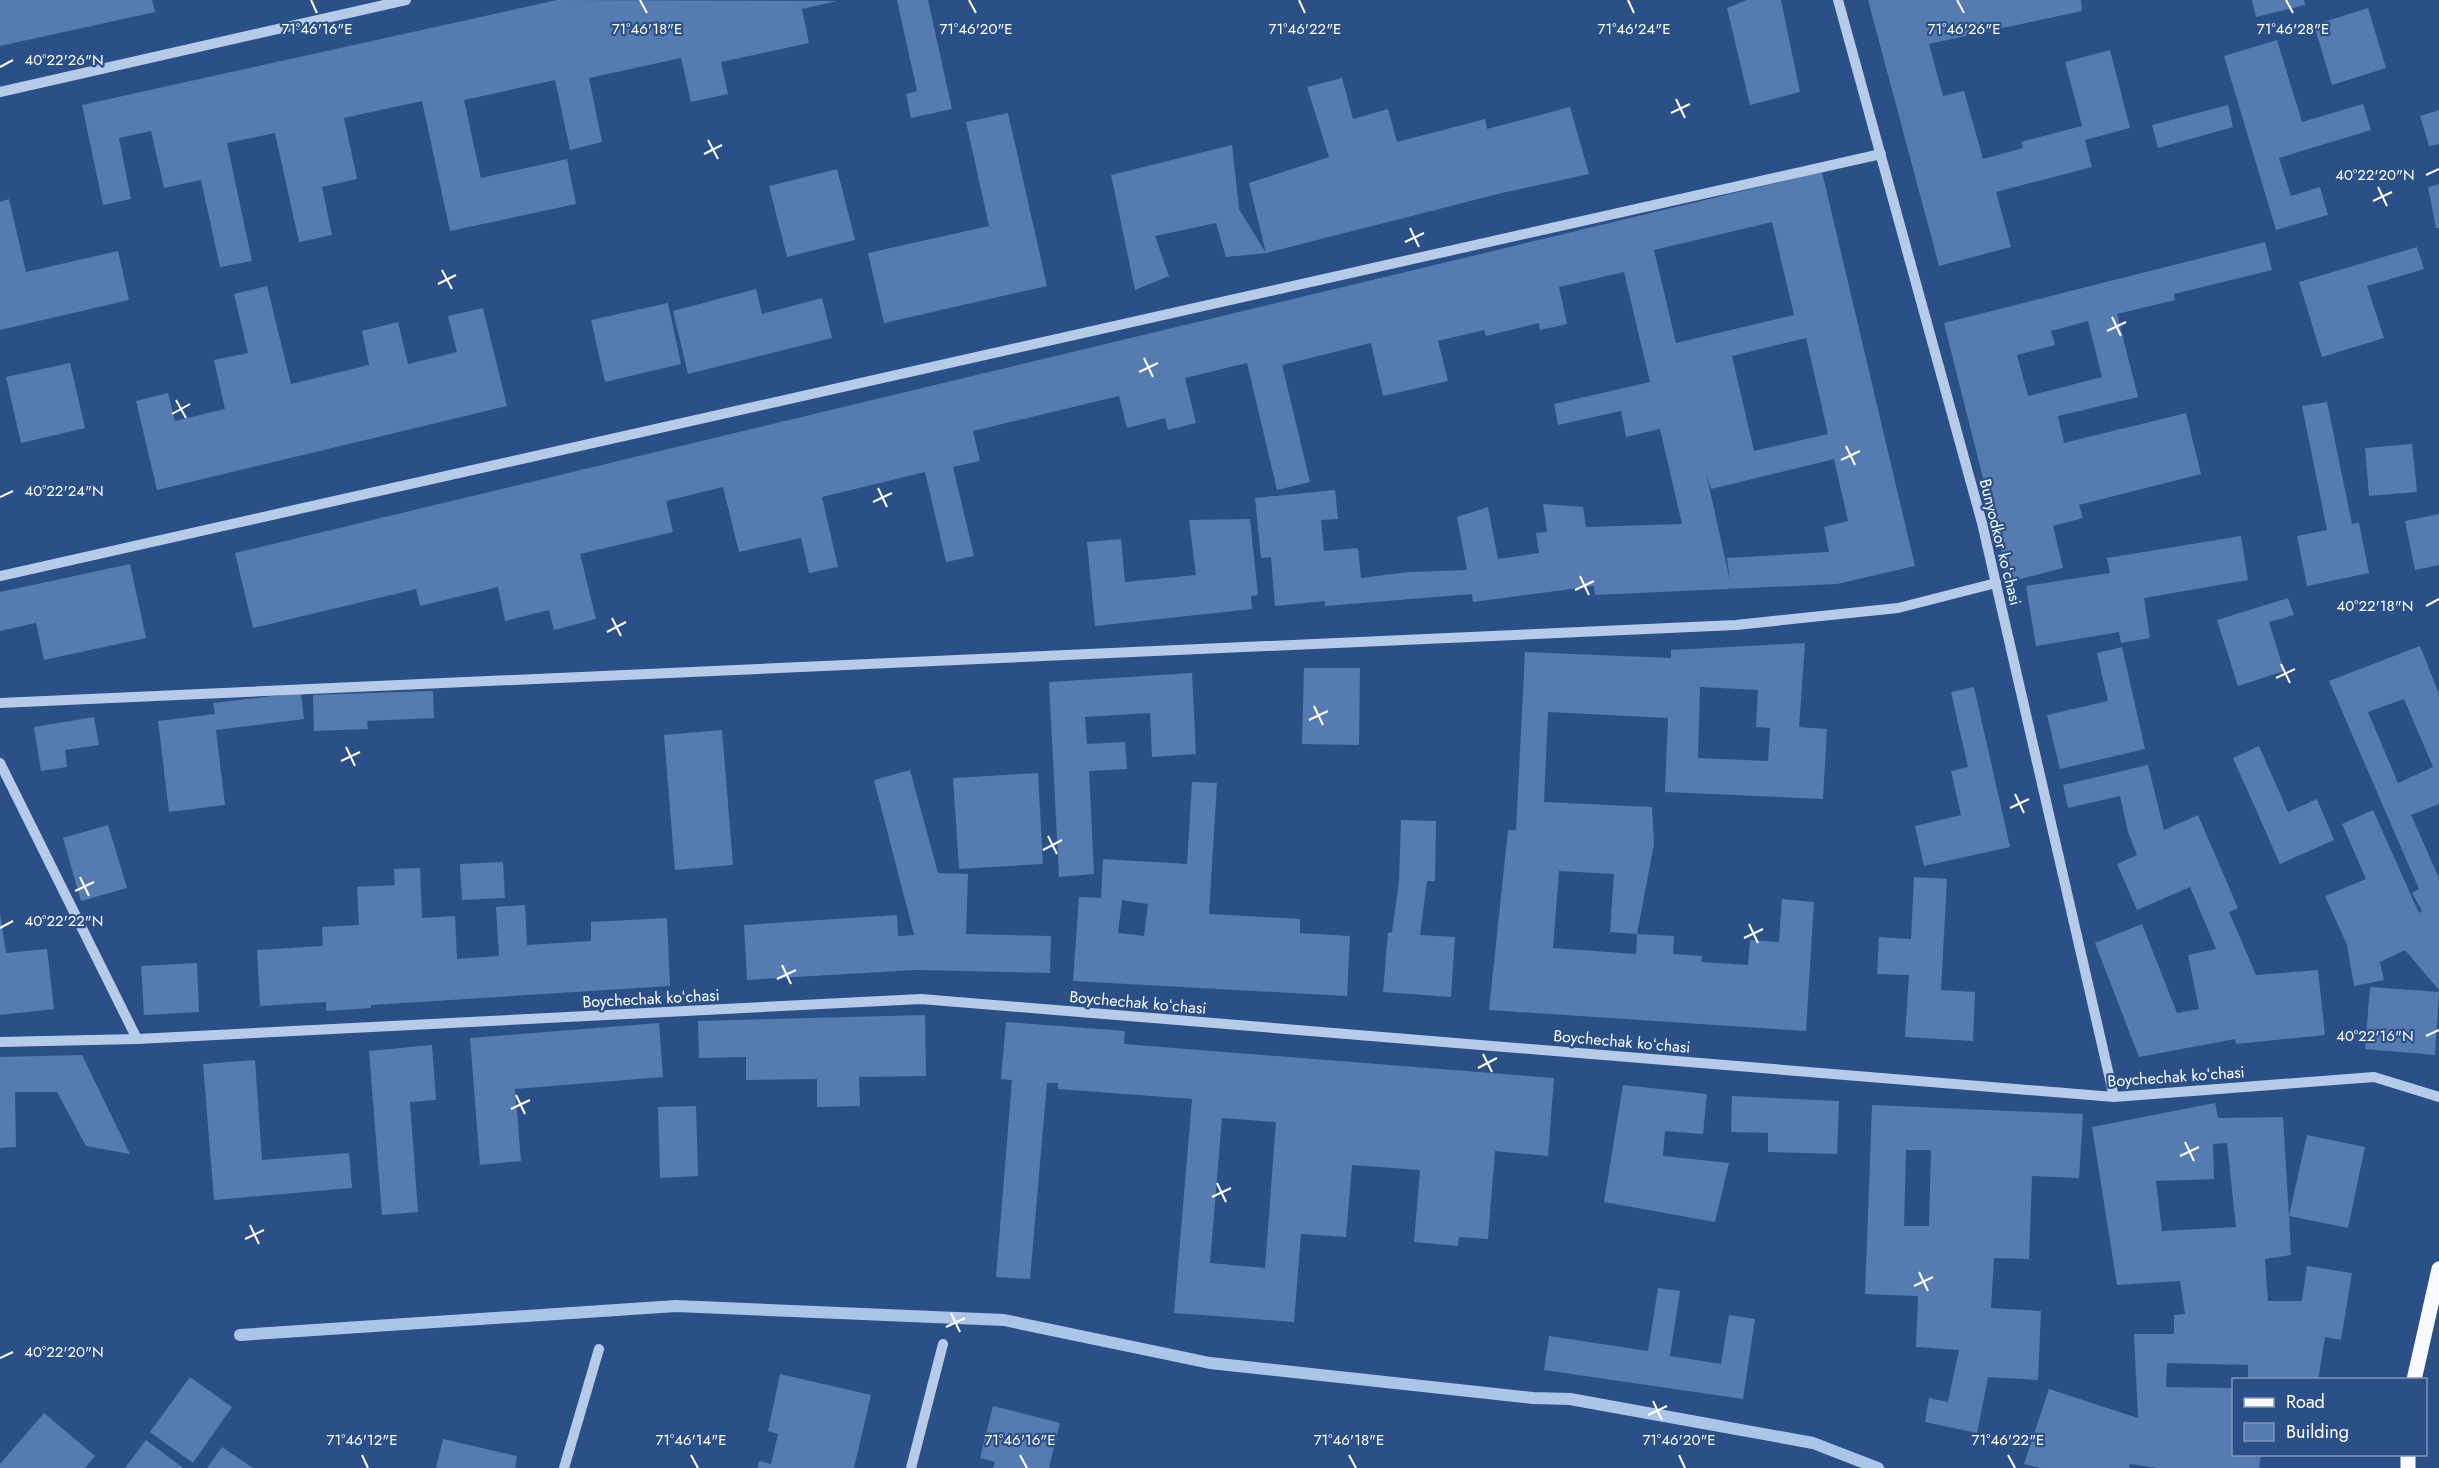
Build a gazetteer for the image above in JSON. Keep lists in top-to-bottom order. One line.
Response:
{"streets":{"street":["Bunyodkor koʻchasi","Boychechak koʻchasi"]},"crossings":[["Bunyodkor koʻchasi","Boychechak koʻchasi"]],"legend":["Road","Building"],"coordinates":["71°46'20\"E","71°46'22\"E","71°46'24\"E","71°46'26\"E","71°46'28\"E","71°46'16\"E","71°46'18\"E","40°22'26\"N","40°22'20\"N","40°22'24\"N","40°22'18\"N","40°22'22\"N","40°22'16\"N","71°46'12\"E","71°46'14\"E"]}
